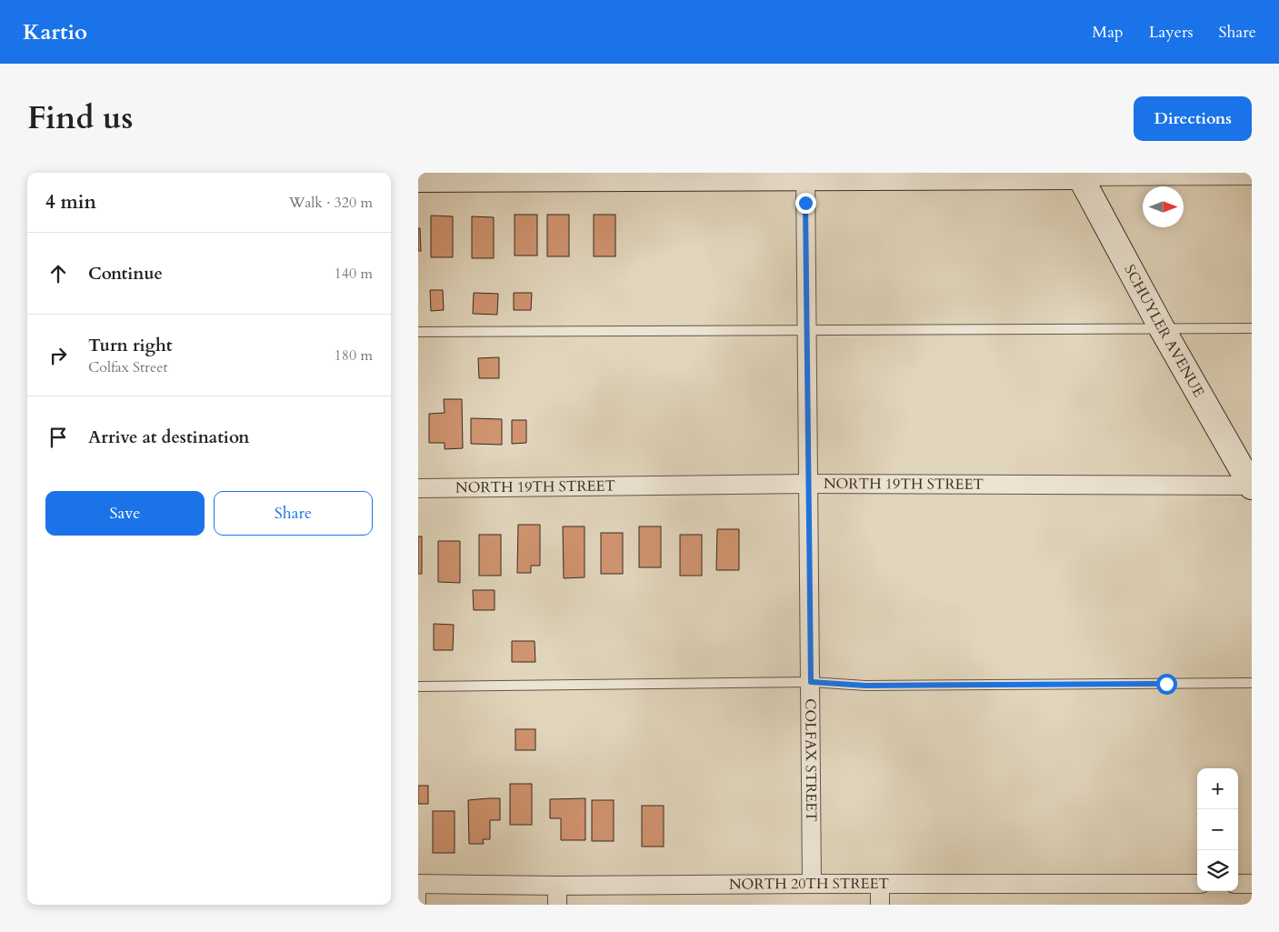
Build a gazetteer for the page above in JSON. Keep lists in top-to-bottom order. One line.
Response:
{"streets":{"street":["SCHUYLER AVENUE","NORTH 19TH STREET","COLFAX STREET","NORTH 20TH STREET"]},"crossings":[["SCHUYLER AVENUE","NORTH 19TH STREET"],["NORTH 19TH STREET","COLFAX STREET"],["COLFAX STREET","NORTH 20TH STREET"]],"north":"right","page":{"header":"Kartio","nav":["Map","Layers","Share"],"title":"Find us","buttons":["Directions",["Save","Share"]],"heading":["4 min","Walk · 320 m"],"list":[["Continue","140 m"],["Turn right","Colfax Street","180 m"],"Arrive at destination"],"map_buttons":["+","−"]}}
